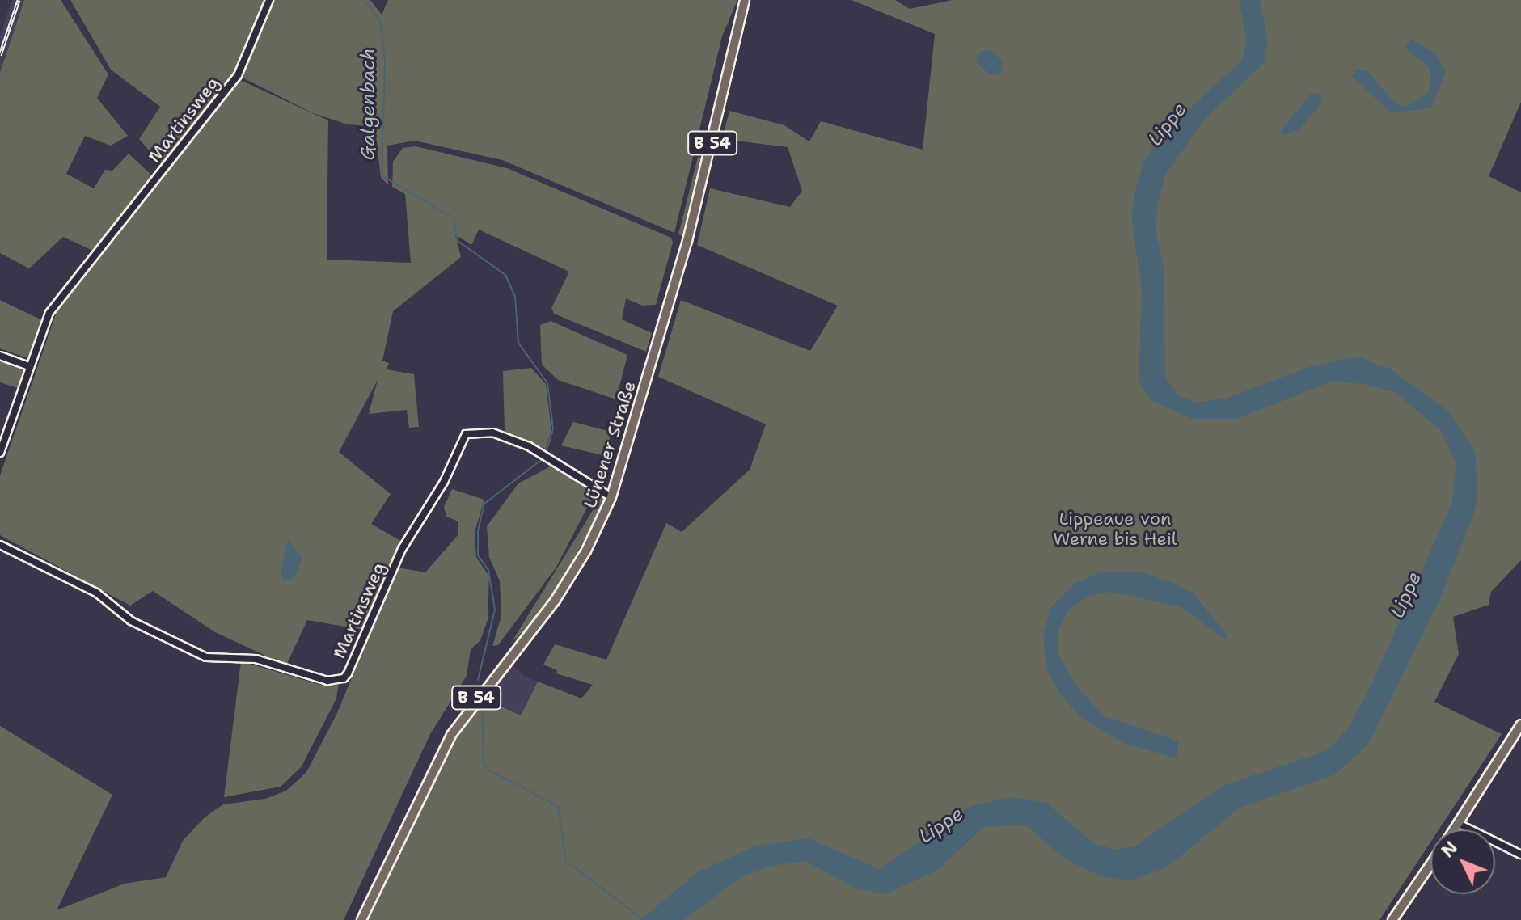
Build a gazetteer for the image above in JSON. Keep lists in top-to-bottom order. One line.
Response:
{"streets":{"main road":["B 54","Lünener Straße"],"street":["Martinsweg"]},"crossings":[["Martinsweg","Lünener Straße"]],"water":["Galgenbach","Lippe"],"parks":["Lippeaue von Werne bis Heil"],"north":"top left"}
